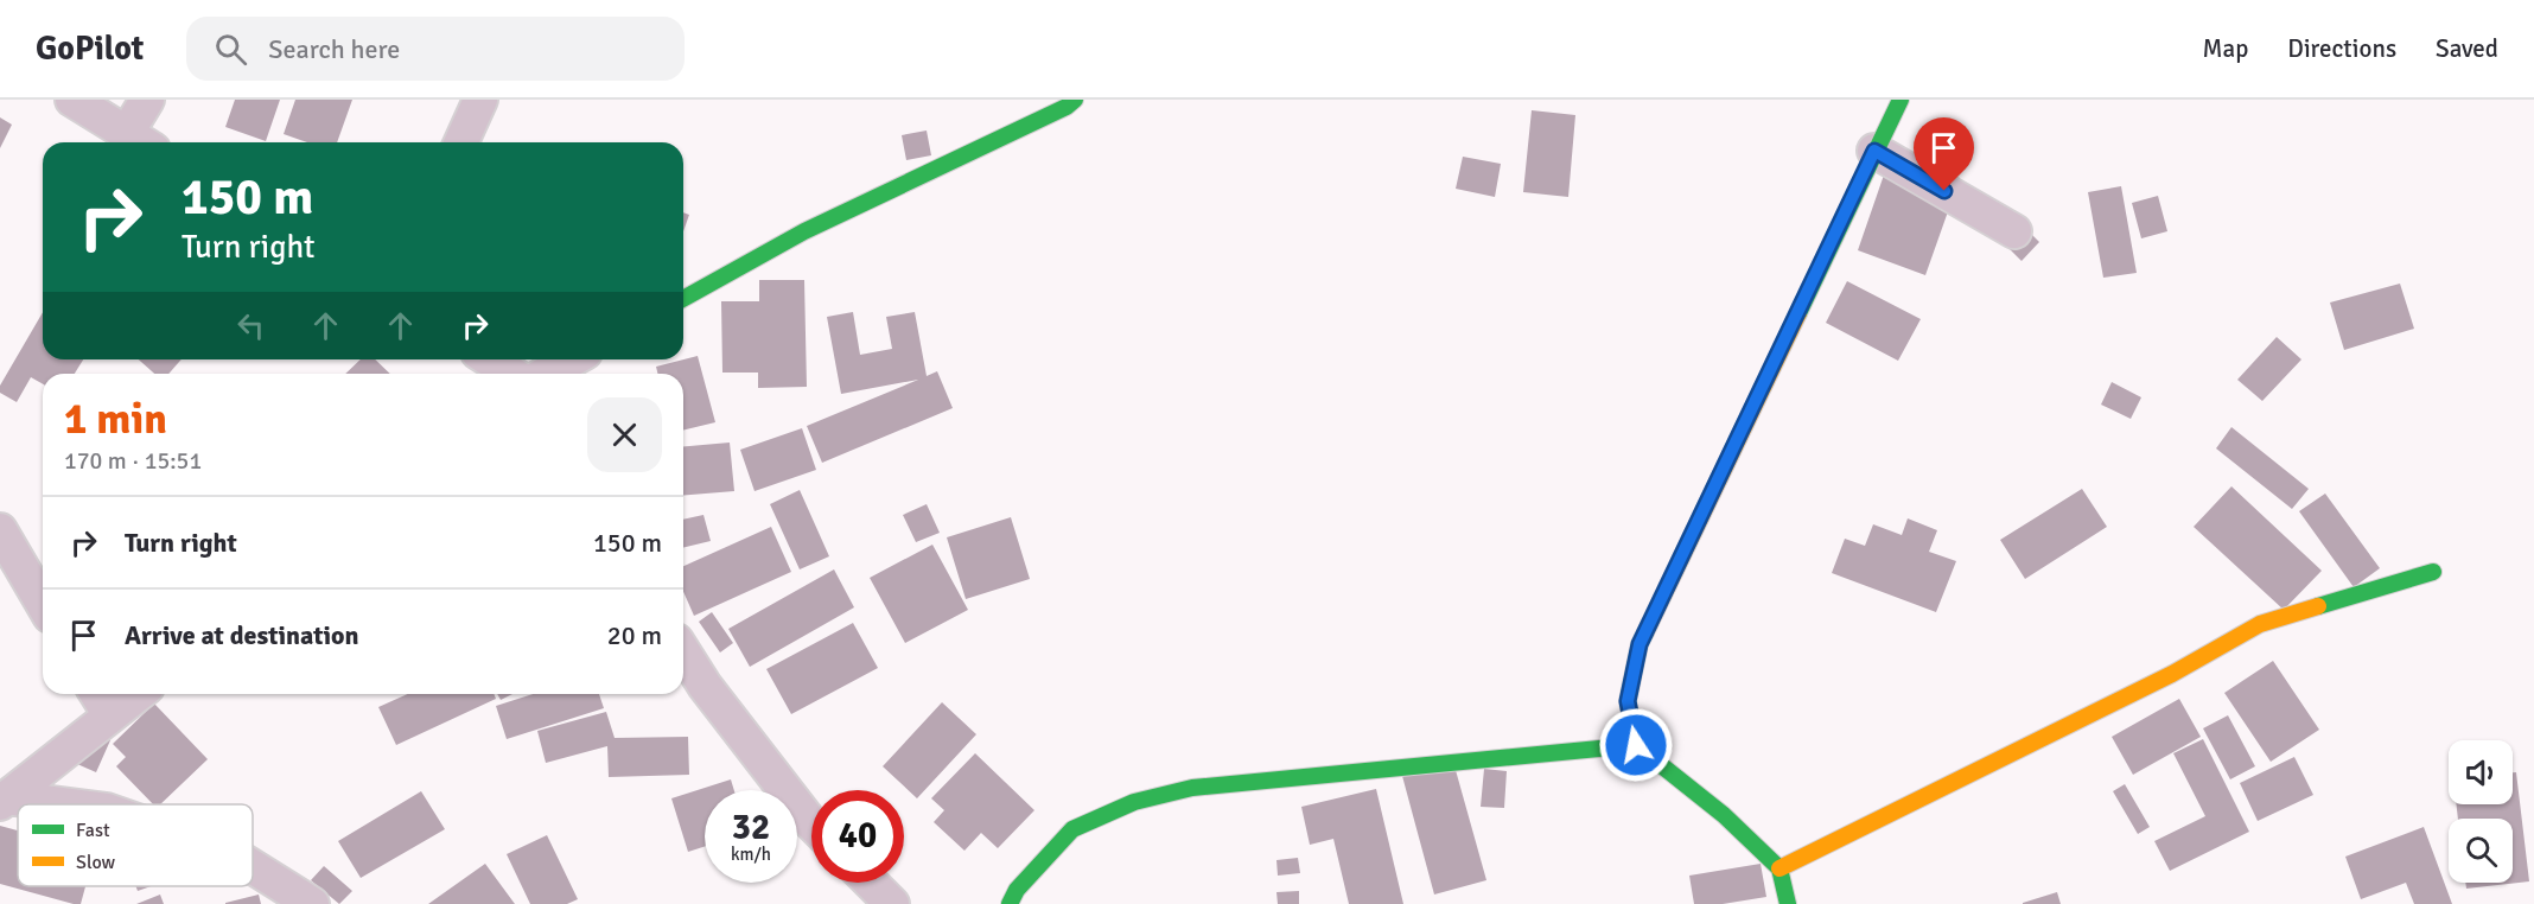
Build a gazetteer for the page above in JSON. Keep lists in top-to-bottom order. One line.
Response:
{"legend":["Fast","Slow"],"page":{"header":"GoPilot","search":"Search here","nav":["Map","Directions","Saved"],"turn":["150 m","Turn right"],"heading":["1 min","170 m · 15:51"],"list":[{"name":"Turn right","value":"150 m"},{"name":"Arrive at destination","value":"20 m"}],"speed":"32 km/h","limit":"40"}}
